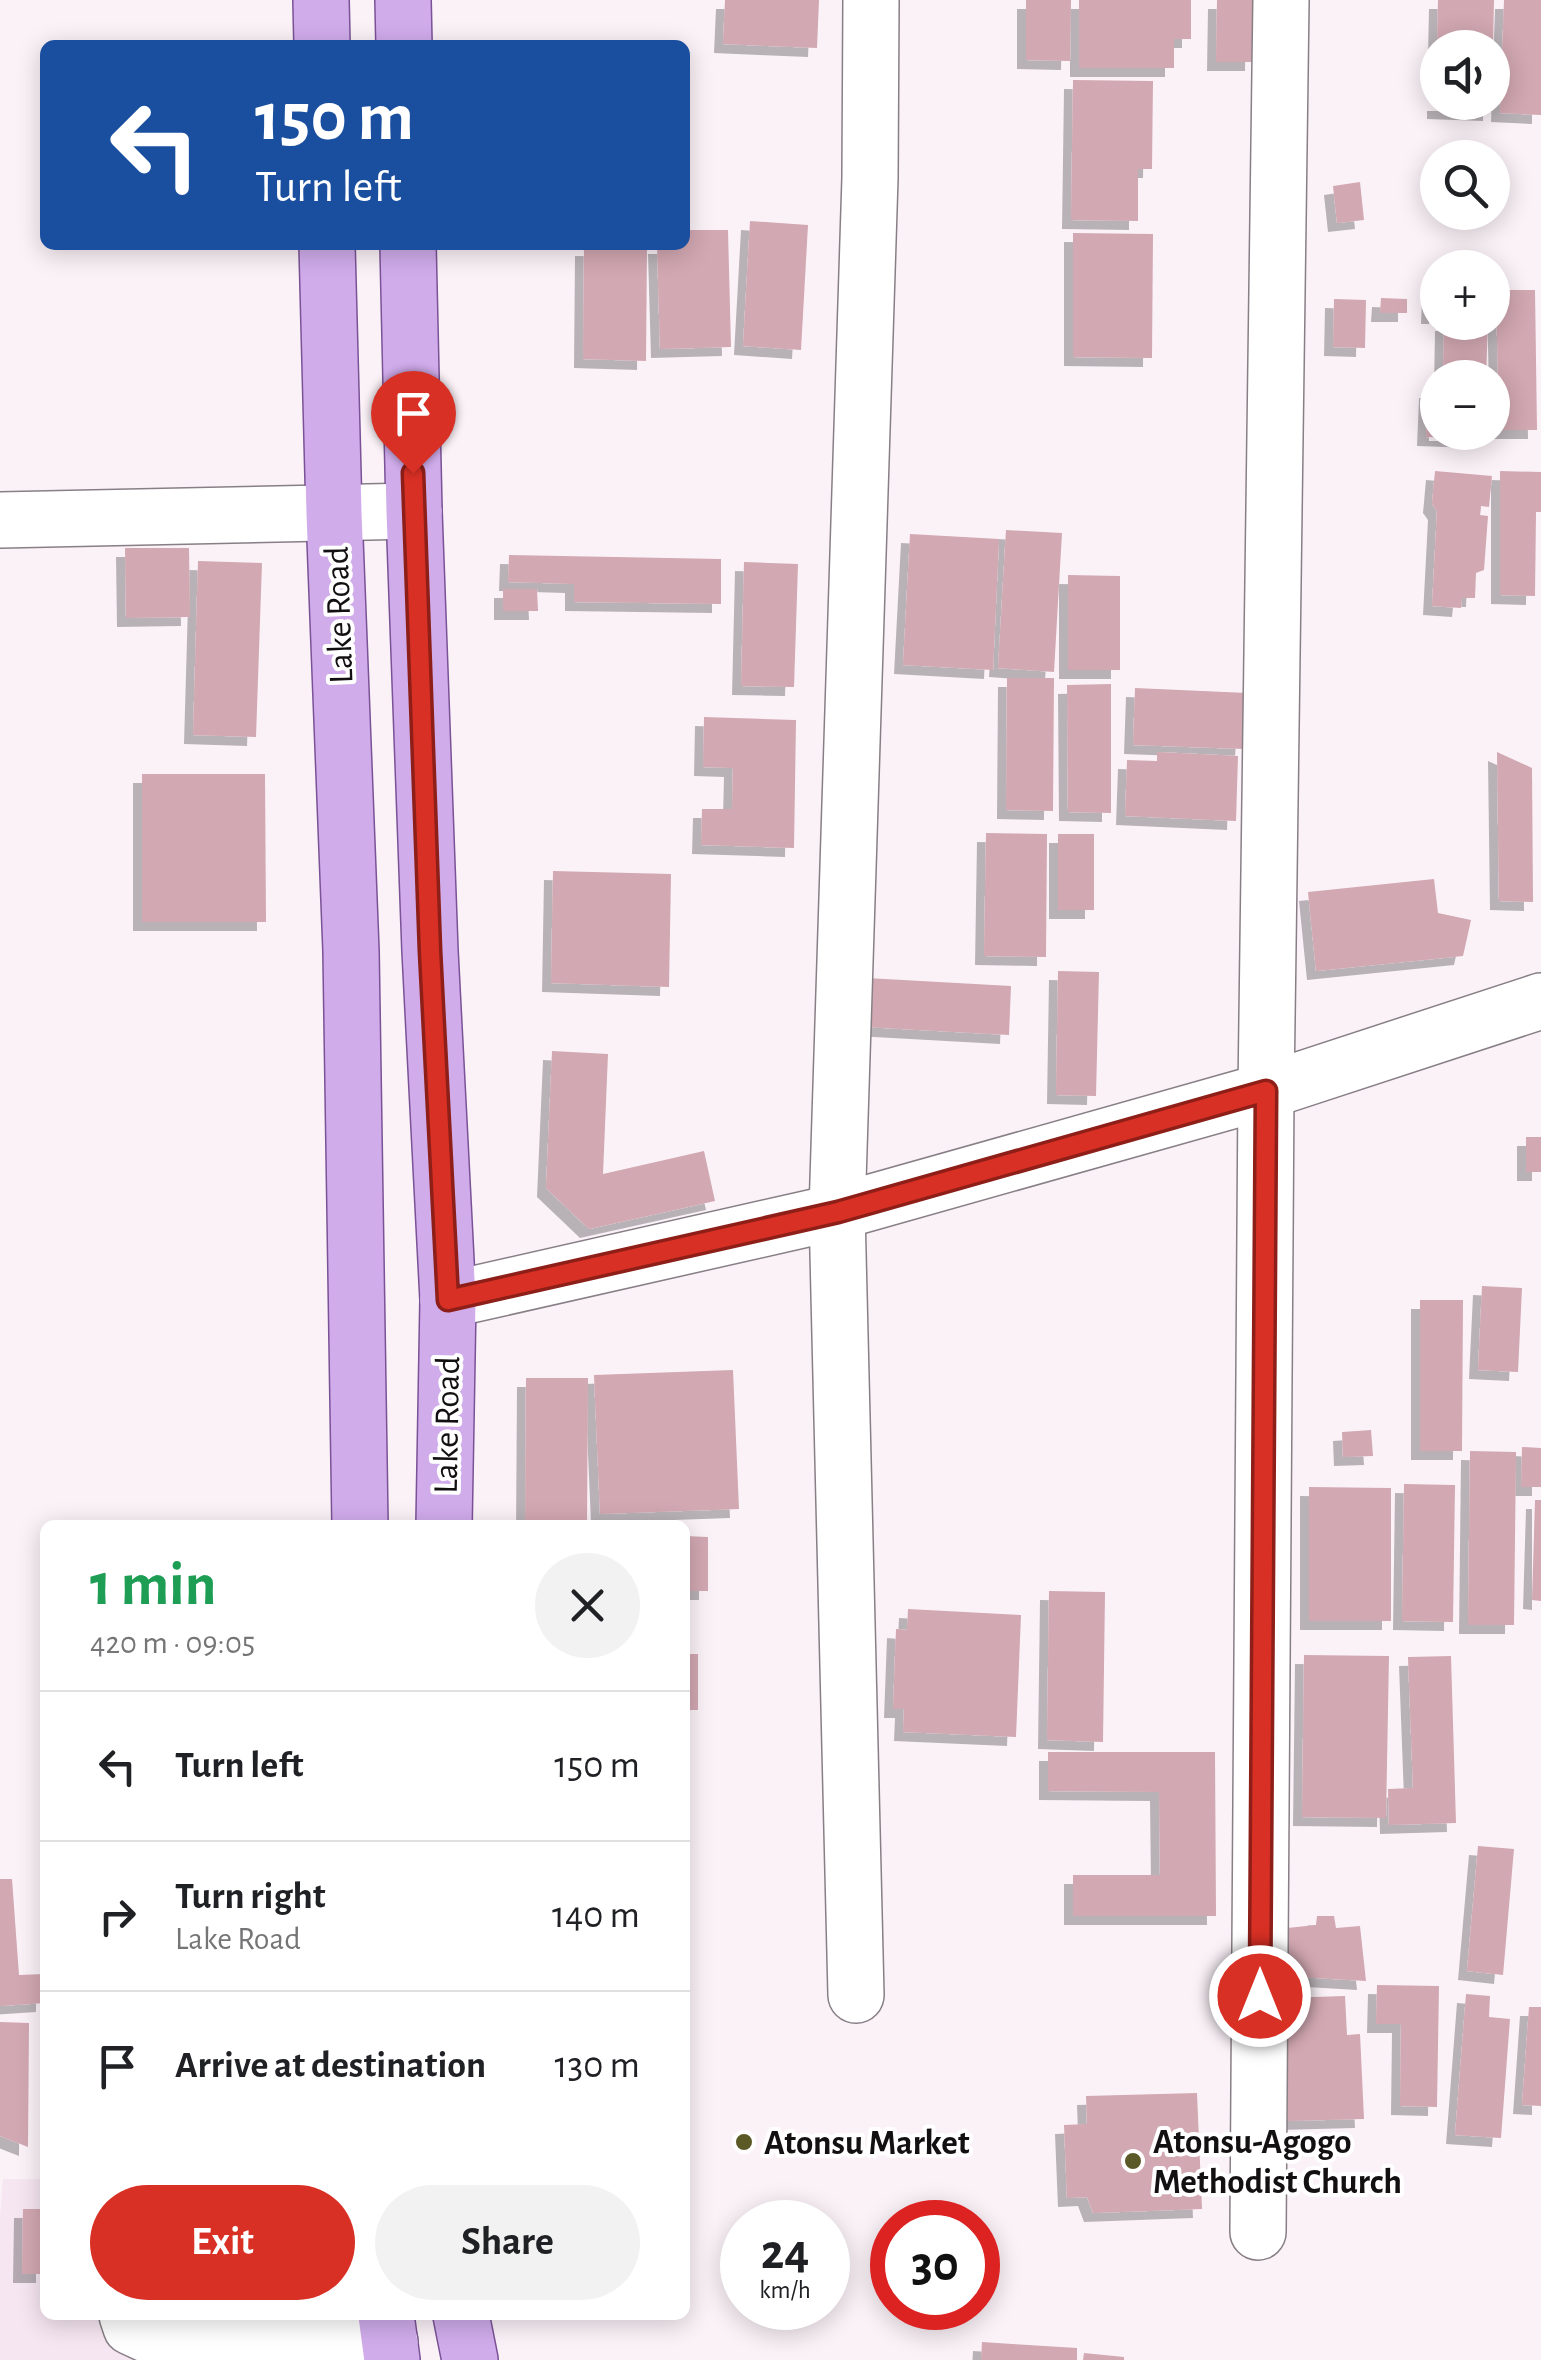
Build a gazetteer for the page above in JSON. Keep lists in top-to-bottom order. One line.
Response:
{"streets":{"main road":["Lake Road"]},"places":["Atonsu Market","Atonsu-Agogo Methodist Church"],"page":{"map_buttons":["+","−"],"turn":["150 m","Turn left"],"heading":["1 min","420 m · 09:05"],"list":[{"name":"Turn left","value":"150 m"},{"name":"Turn right","note":"Lake Road","value":"140 m"},{"name":"Arrive at destination","value":"130 m"}],"buttons":["Exit","Share"],"speed":"24 km/h","limit":"30"}}
